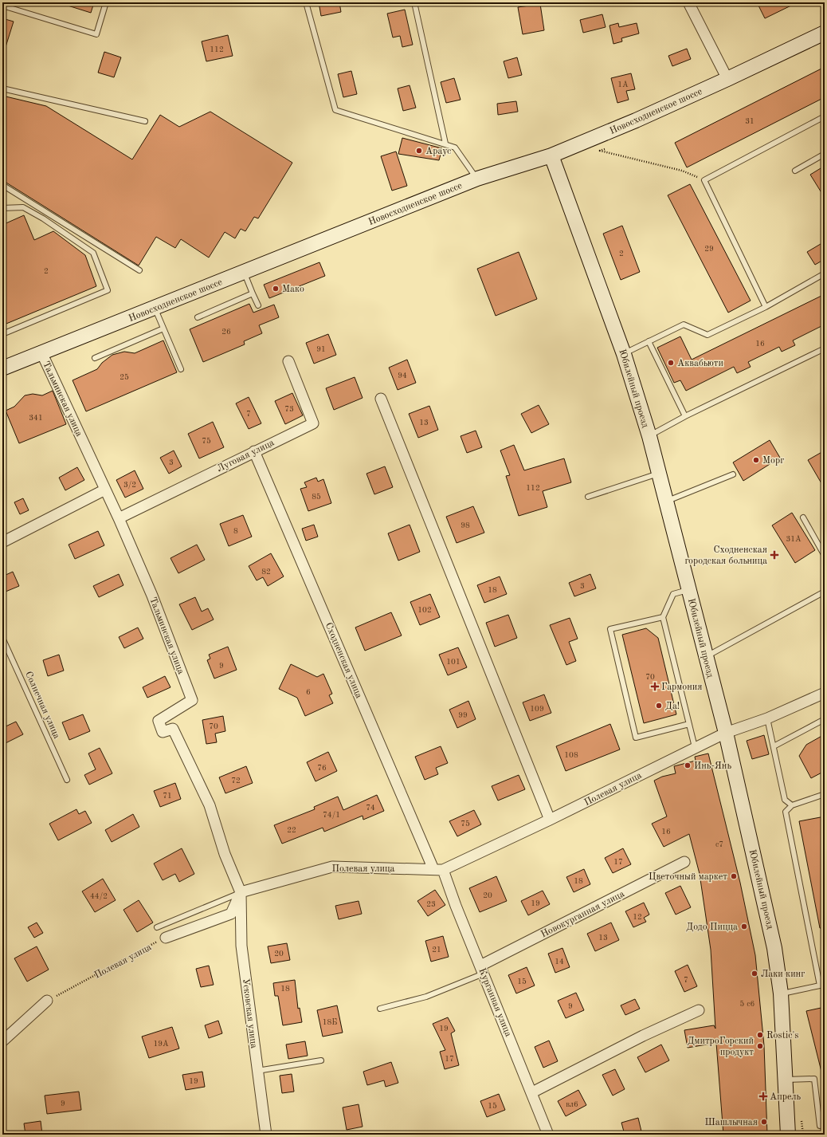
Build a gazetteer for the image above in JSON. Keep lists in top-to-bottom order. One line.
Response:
{"streets":{"main road":["Новосходненское шоссе","Юбилейный проезд"],"street":["Тальминская улица","Луговая улица","Сходненская улица","Полевая улица","Новокурганная улица","Курганная улица","Усковская улица"],"lane":["Солнечная улица"]},"crossings":[["Новосходненское шоссе","Юбилейный проезд"],["Новосходненское шоссе","Тальминская улица"],["Юбилейный проезд","Полевая улица"],["Тальминская улица","Луговая улица"],["Тальминская улица","Полевая улица"],["Тальминская улица","Усковская улица"],["Луговая улица","Сходненская улица"],["Сходненская улица","Полевая улица"],["Сходненская улица","Курганная улица"],["Полевая улица","Курганная улица"],["Полевая улица","Усковская улица"],["Новокурганная улица","Курганная улица"]],"places":{"other":["Араус","Мако","Аквабьюти","Морг","Да!","Инь-Янь","Цветочный маркет","Додо Пицца","Лаки кинг","Rostic's","ДмитроГорский продукт","Шашлычная"],"health":["Сходненская городская больница","Гармония","Апрель"]},"house_numbers":["112","1А","31","29","2","2","26","16","91","94","25","73","7","341","13","75","3","3/2","112","85","98","8","31А","82","3","18","102","101","9","70","6","109","99","70","108","76","72","71","74","74/1","75","22","16","с7","17","18","20","44/2","19","23","12","13","21","20","14","7","15","18","5 с6","9","18Б","19","19А","17","19","9","вл6","15"]}
